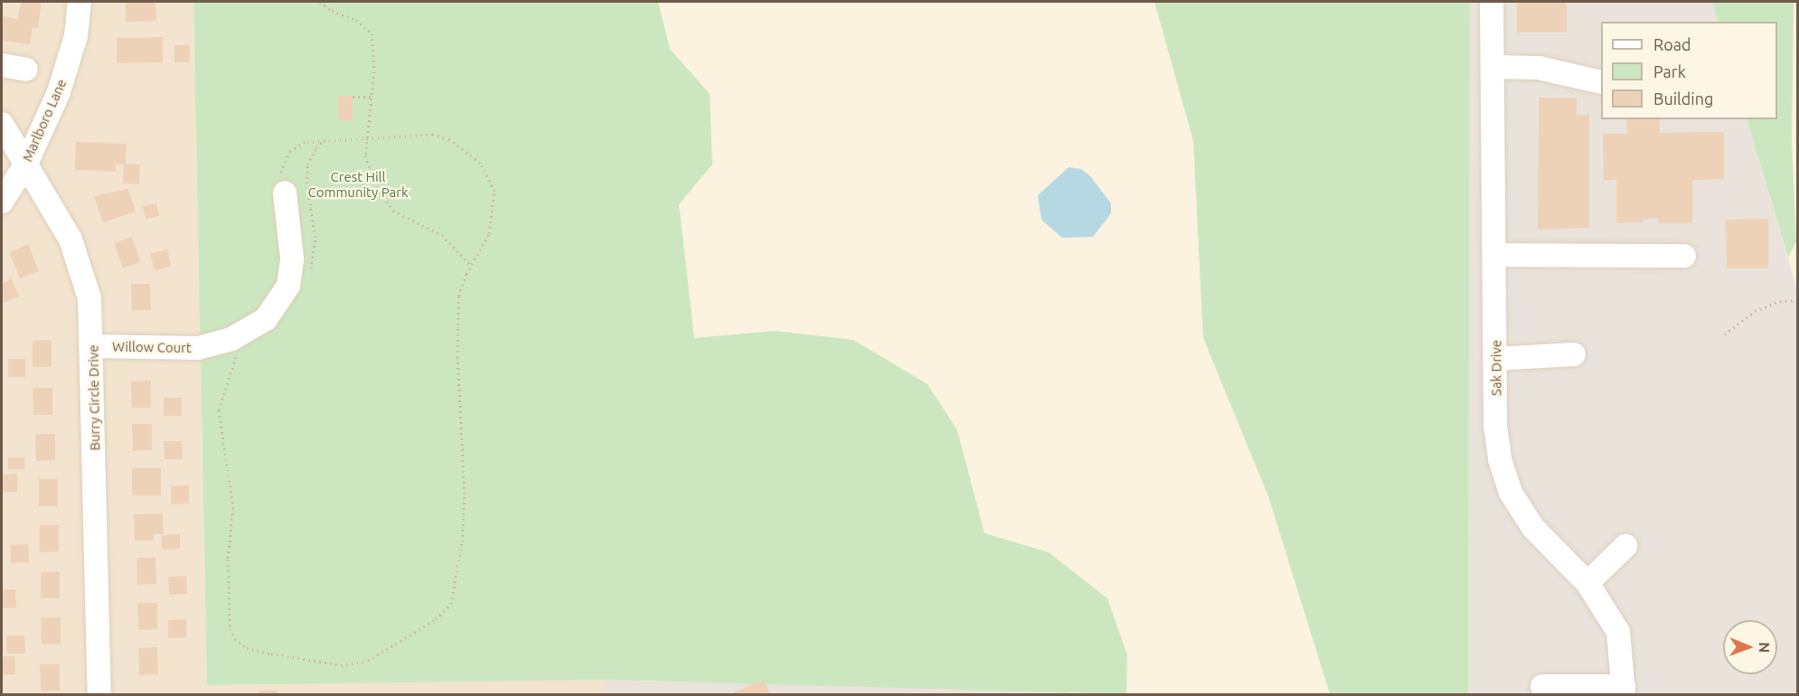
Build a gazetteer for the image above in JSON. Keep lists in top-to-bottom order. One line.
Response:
{"streets":{"street":["Marlboro Lane","Willow Court","Sak Drive","Burry Circle Drive"]},"crossings":[["Marlboro Lane","Burry Circle Drive"],["Willow Court","Burry Circle Drive"]],"parks":["Crest Hill Community Park"],"legend":["Road","Park","Building"],"north":"right"}
